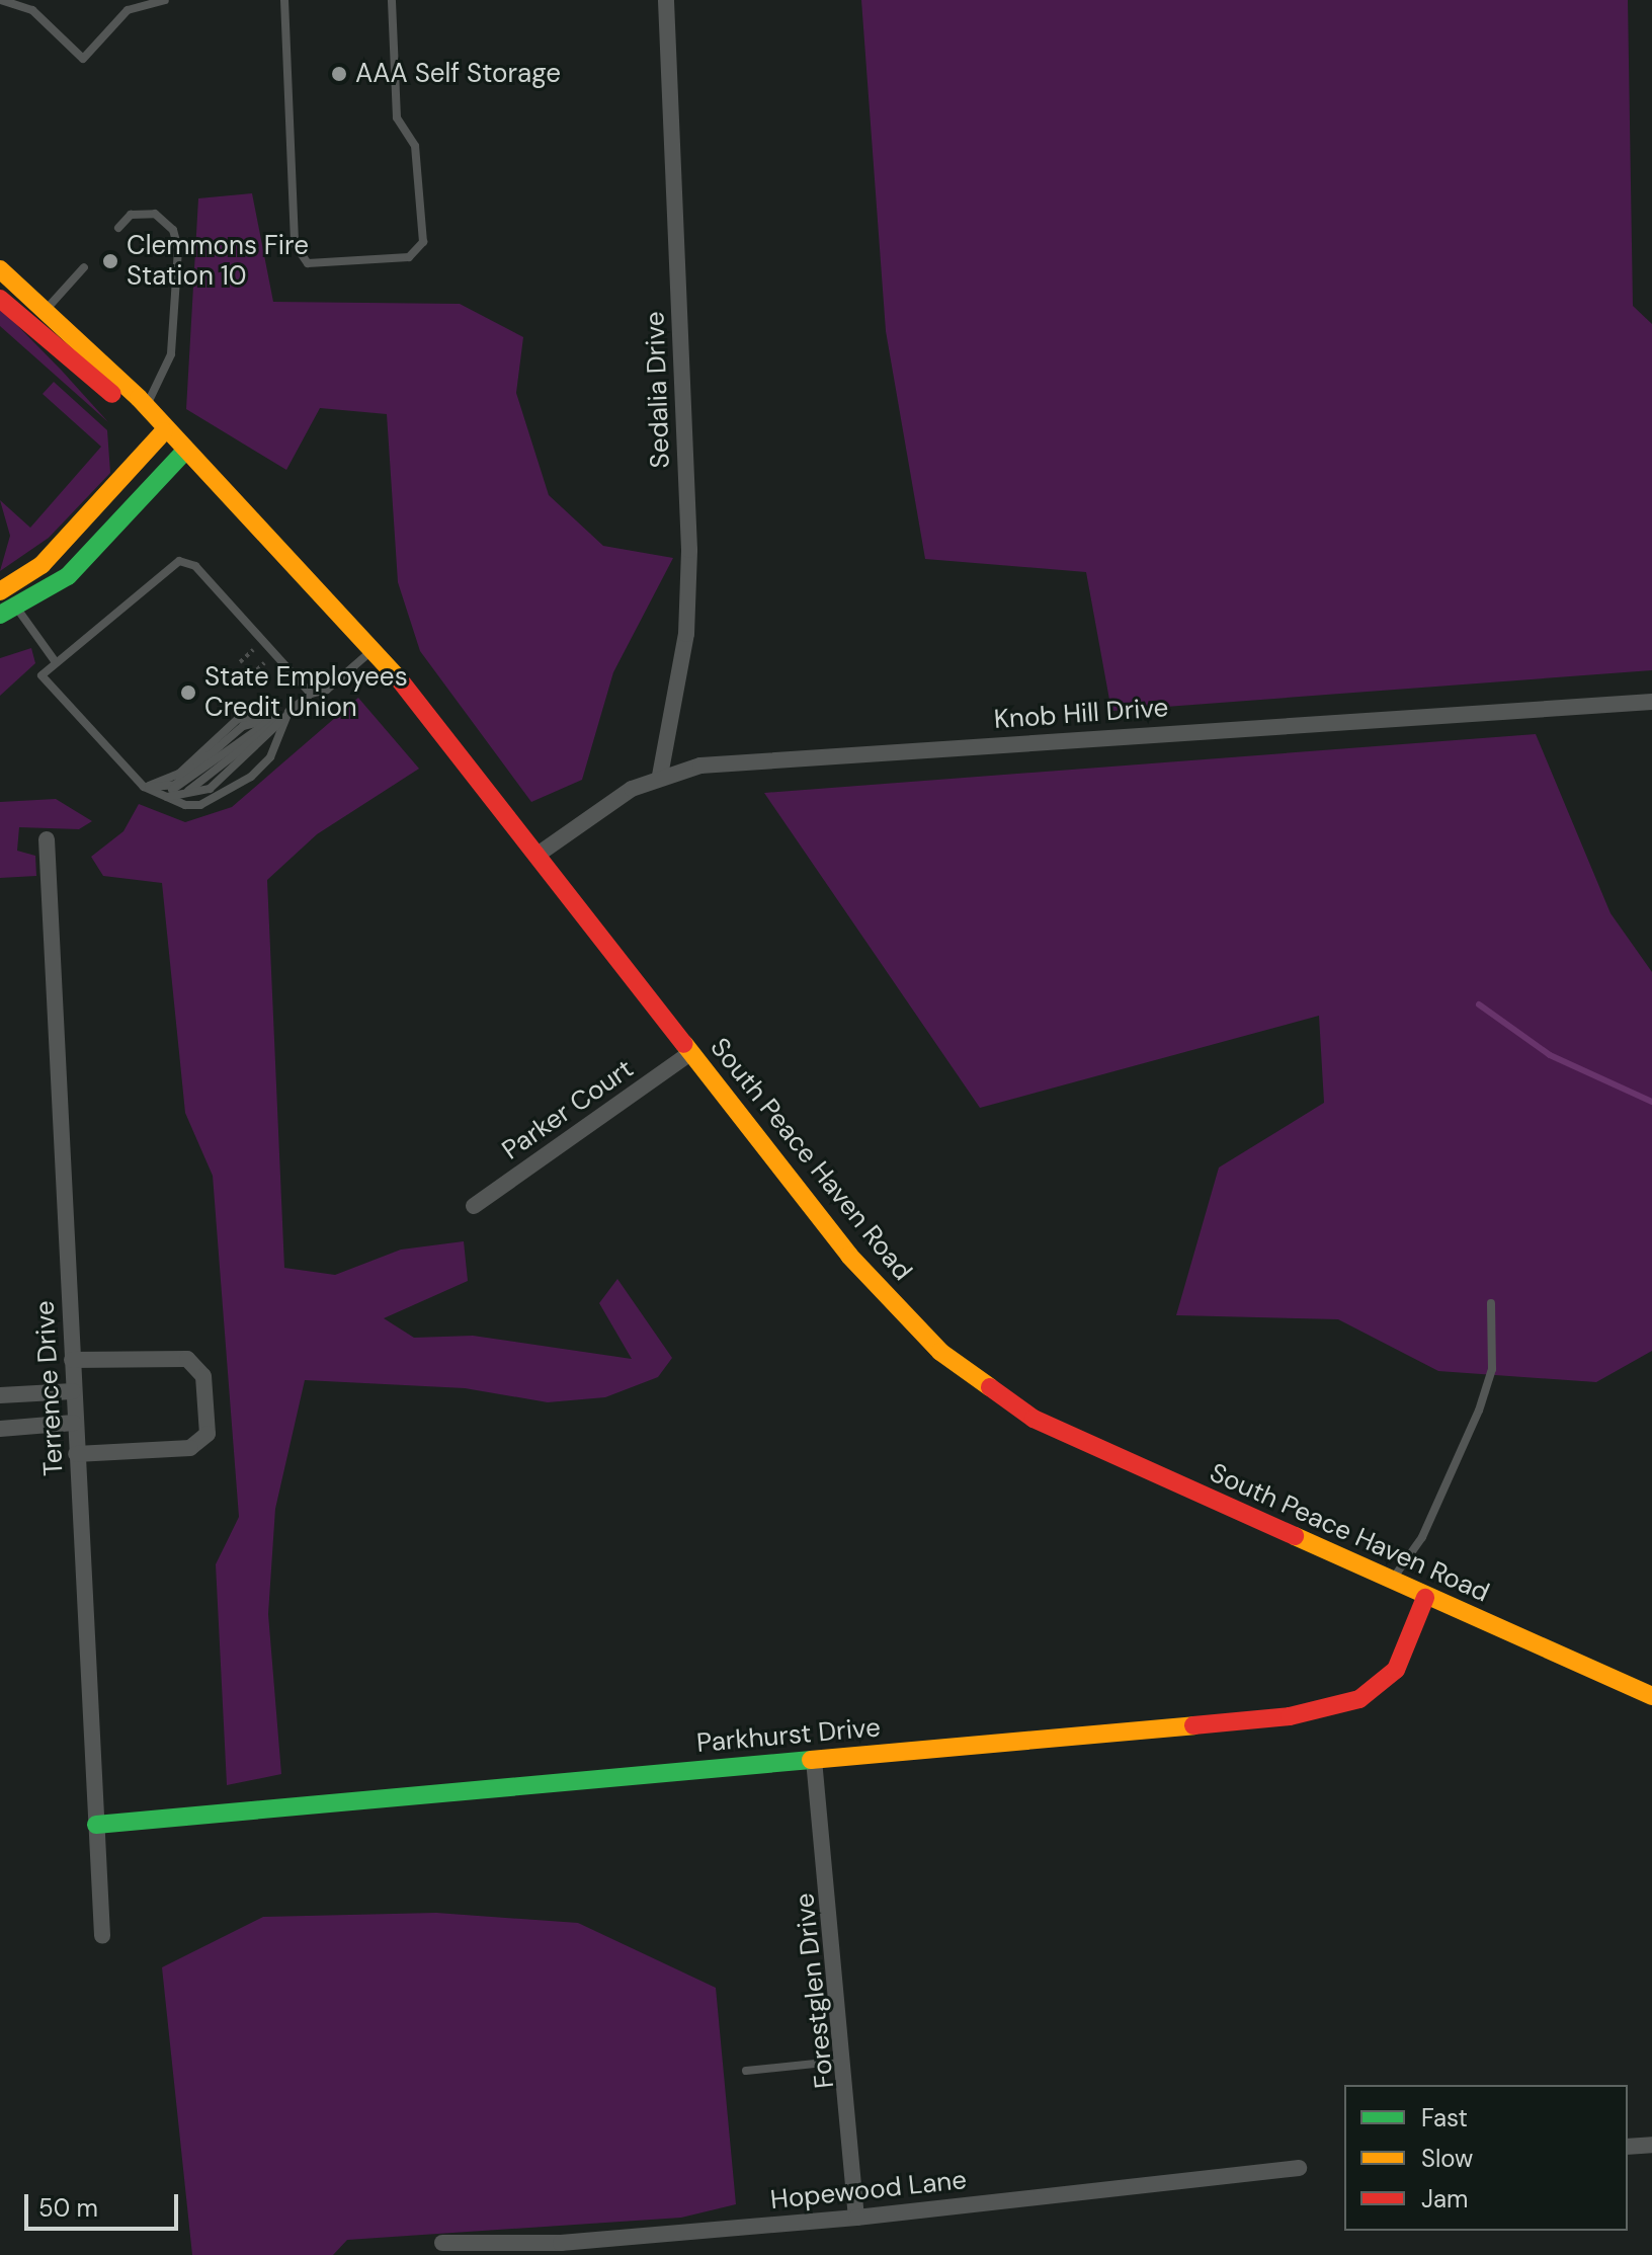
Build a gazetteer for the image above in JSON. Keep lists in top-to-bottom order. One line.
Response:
{"streets":{"main road":["South Peace Haven Road","Parkhurst Drive"],"street":["Sedalia Drive","Knob Hill Drive","Parker Court","Terrence Drive","Forestglen Drive","Hopewood Lane"]},"crossings":[["Sedalia Drive","Knob Hill Drive"],["Knob Hill Drive","South Peace Haven Road"],["Parker Court","South Peace Haven Road"],["South Peace Haven Road","Parkhurst Drive"],["Terrence Drive","Parkhurst Drive"],["Parkhurst Drive","Forestglen Drive"],["Forestglen Drive","Hopewood Lane"]],"places":["AAA Self Storage","Clemmons Fire Station 10","State Employees Credit Union"],"legend":["Fast","Slow","Jam"],"scale_bar":"50 m"}
